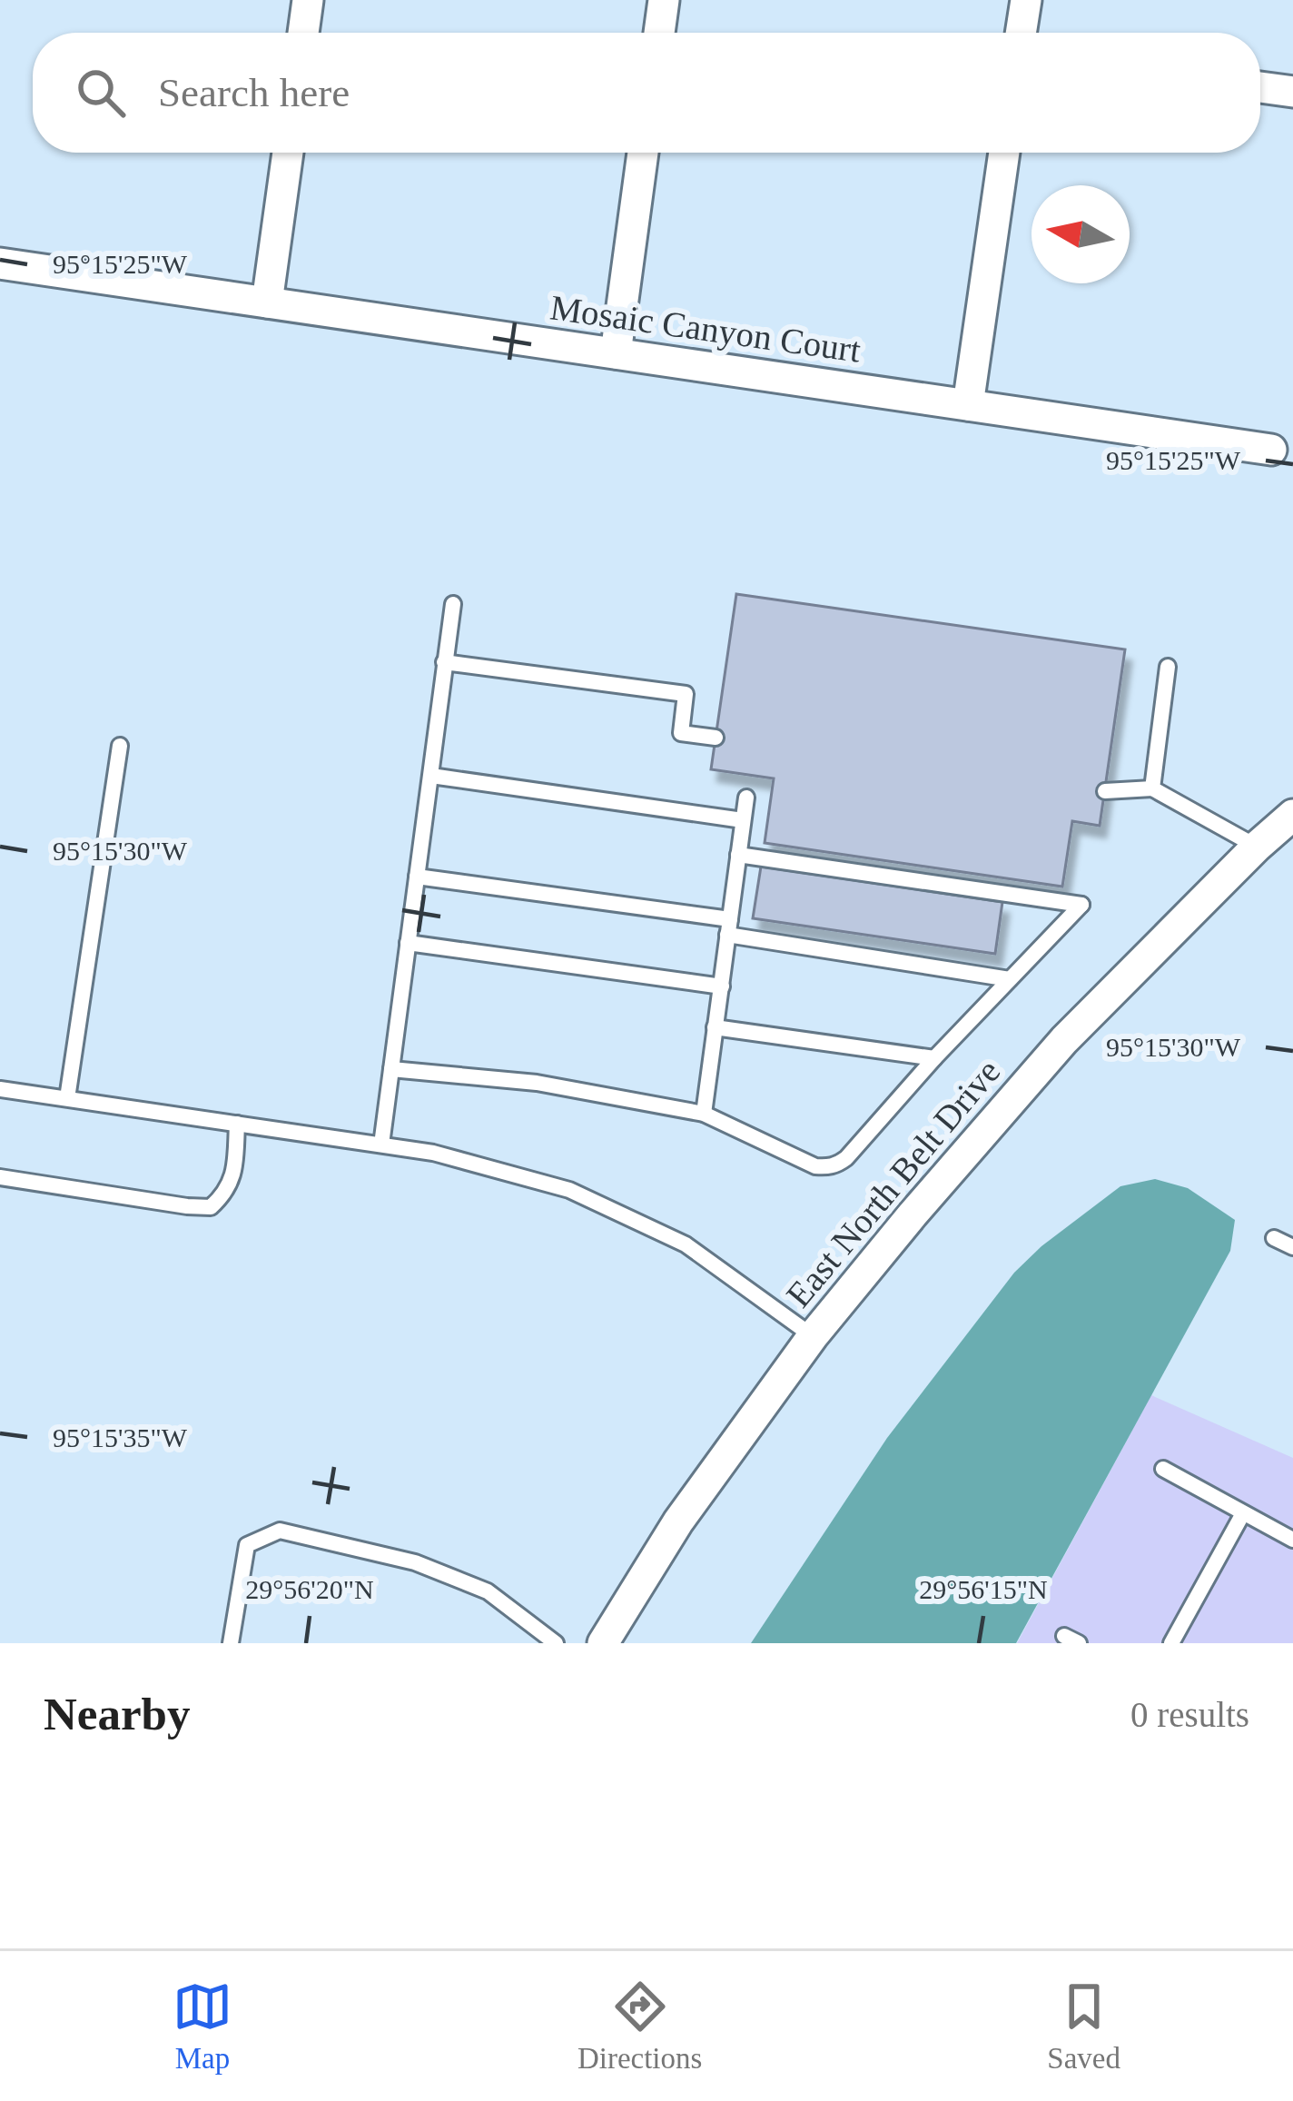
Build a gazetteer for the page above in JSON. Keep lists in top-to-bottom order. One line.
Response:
{"streets":{"street":["Mosaic Canyon Court","East North Belt Drive"]},"north":"left","page":{"search":"Search here","heading":["Nearby","0 results"],"nav":["Map","Directions","Saved"]},"coordinates":["95°15'25\"W","95°15'30\"W","95°15'35\"W","29°56'20\"N","29°56'15\"N"]}
